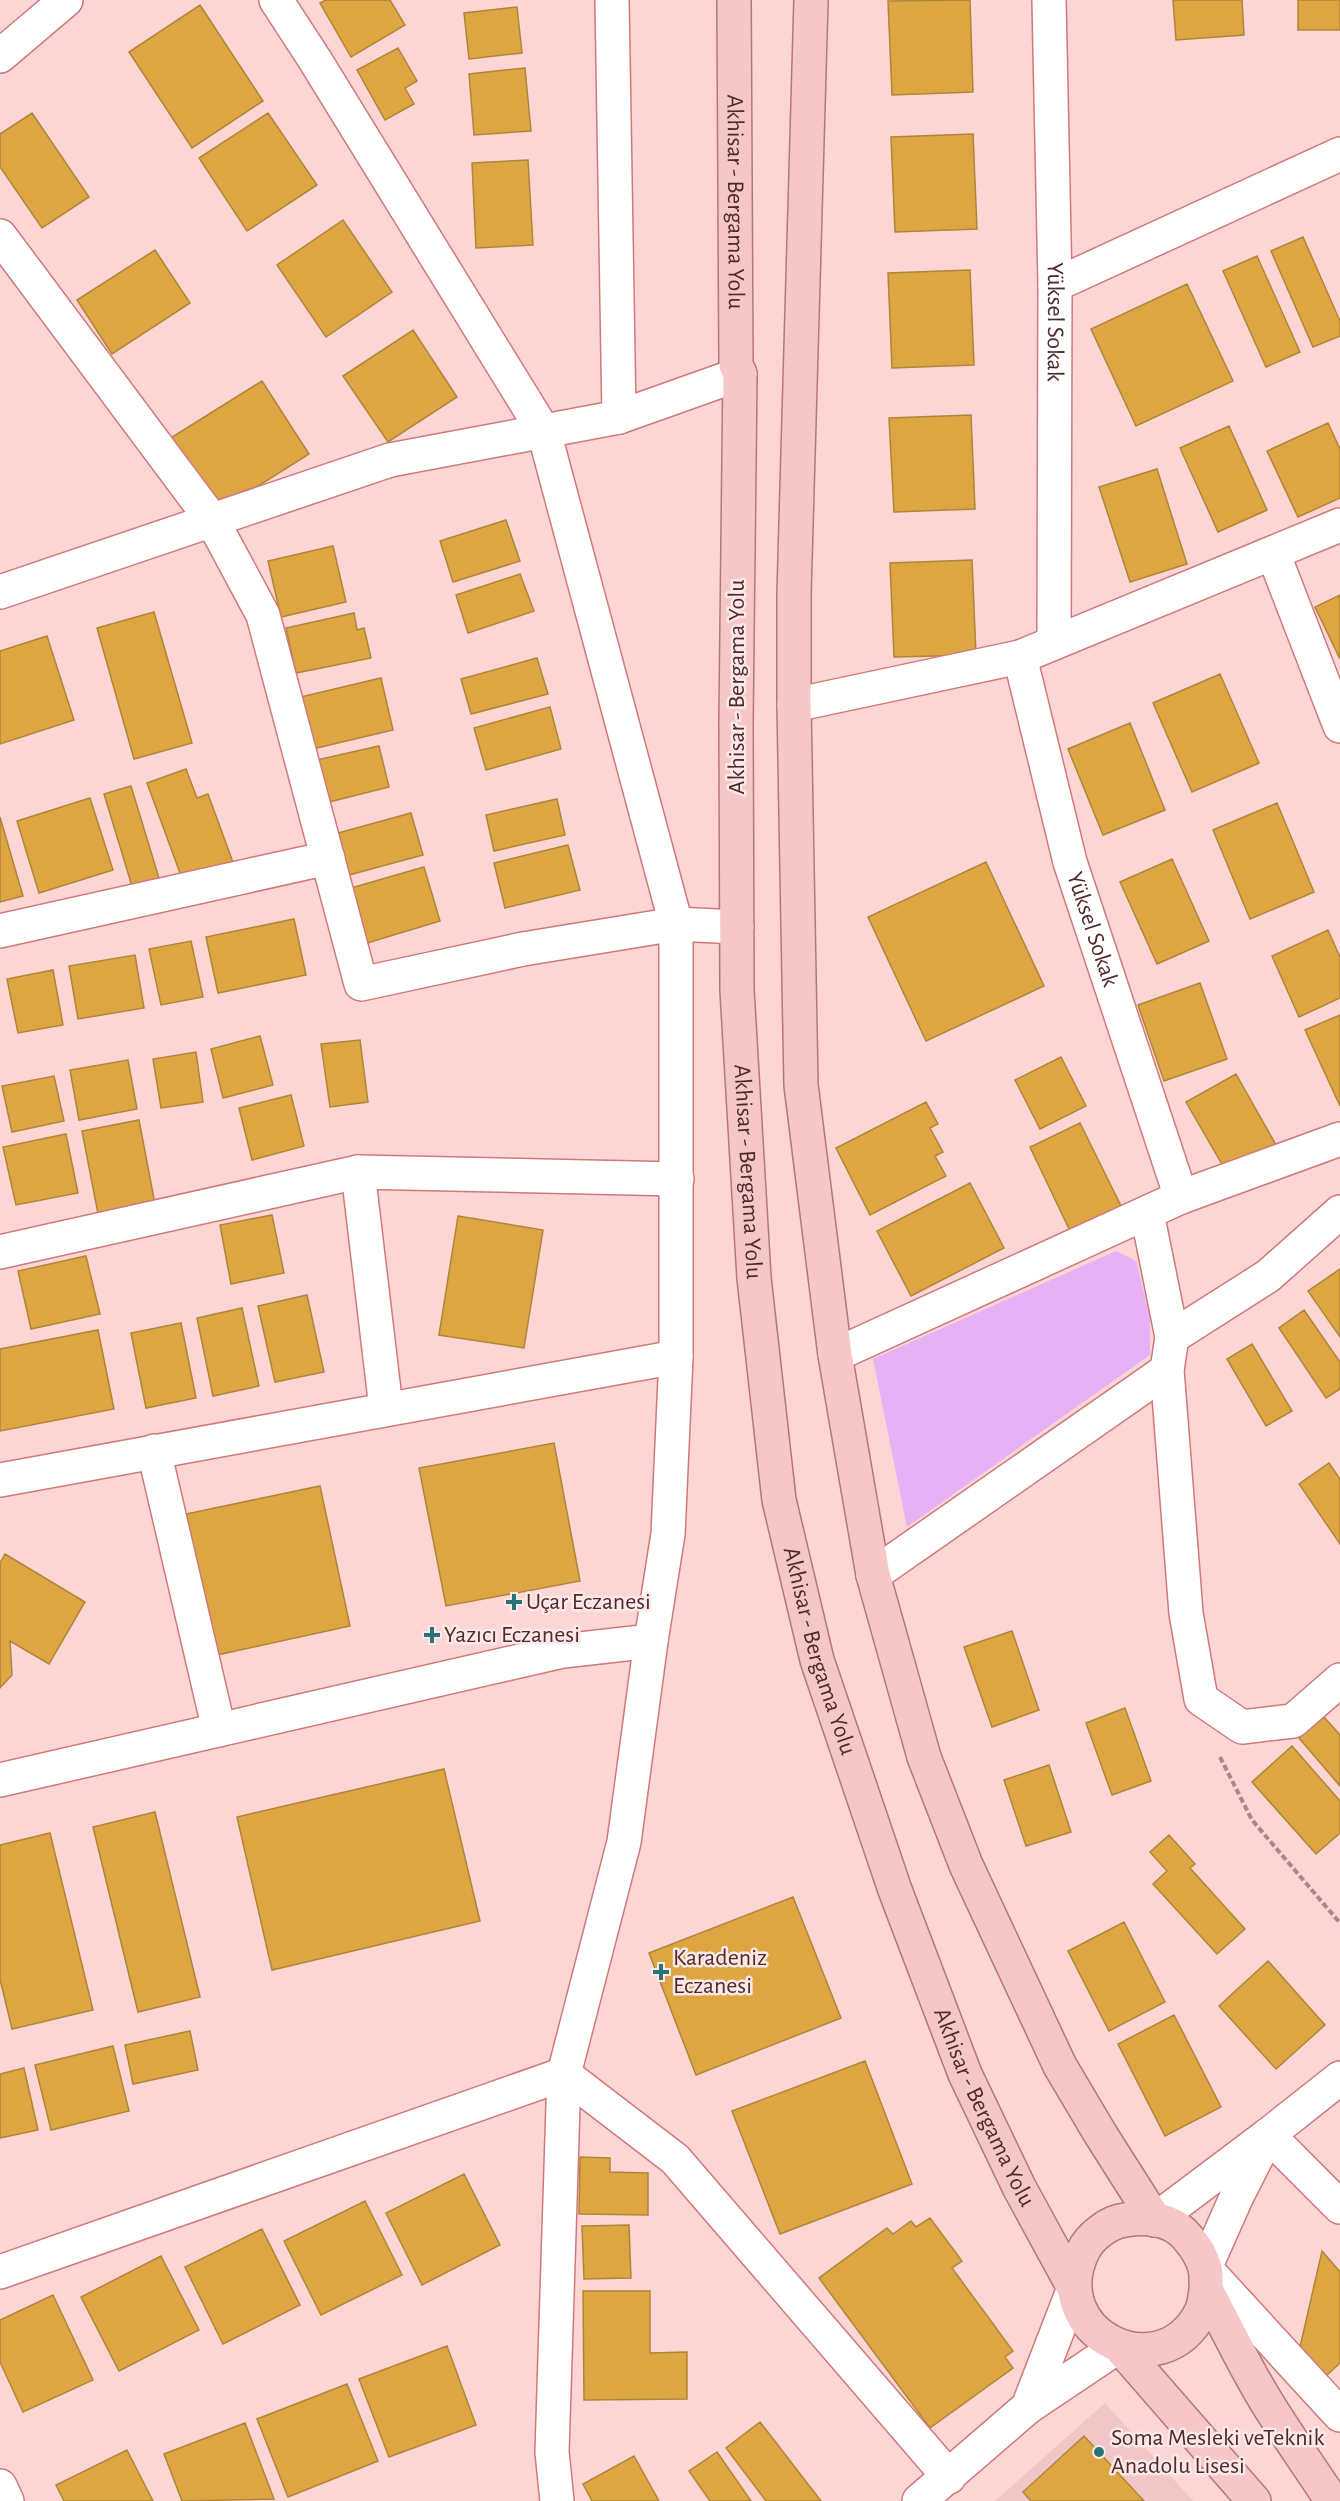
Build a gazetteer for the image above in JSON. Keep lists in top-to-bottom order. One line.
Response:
{"streets":{"main road":["Akhisar - Bergama Yolu"],"street":["Yüksel Sokak"]},"places":{"health":["Uçar Eczanesi","Yazıcı Eczanesi","Karadeniz Eczanesi"],"other":["Soma Mesleki veTeknik Anadolu Lisesi"]}}
